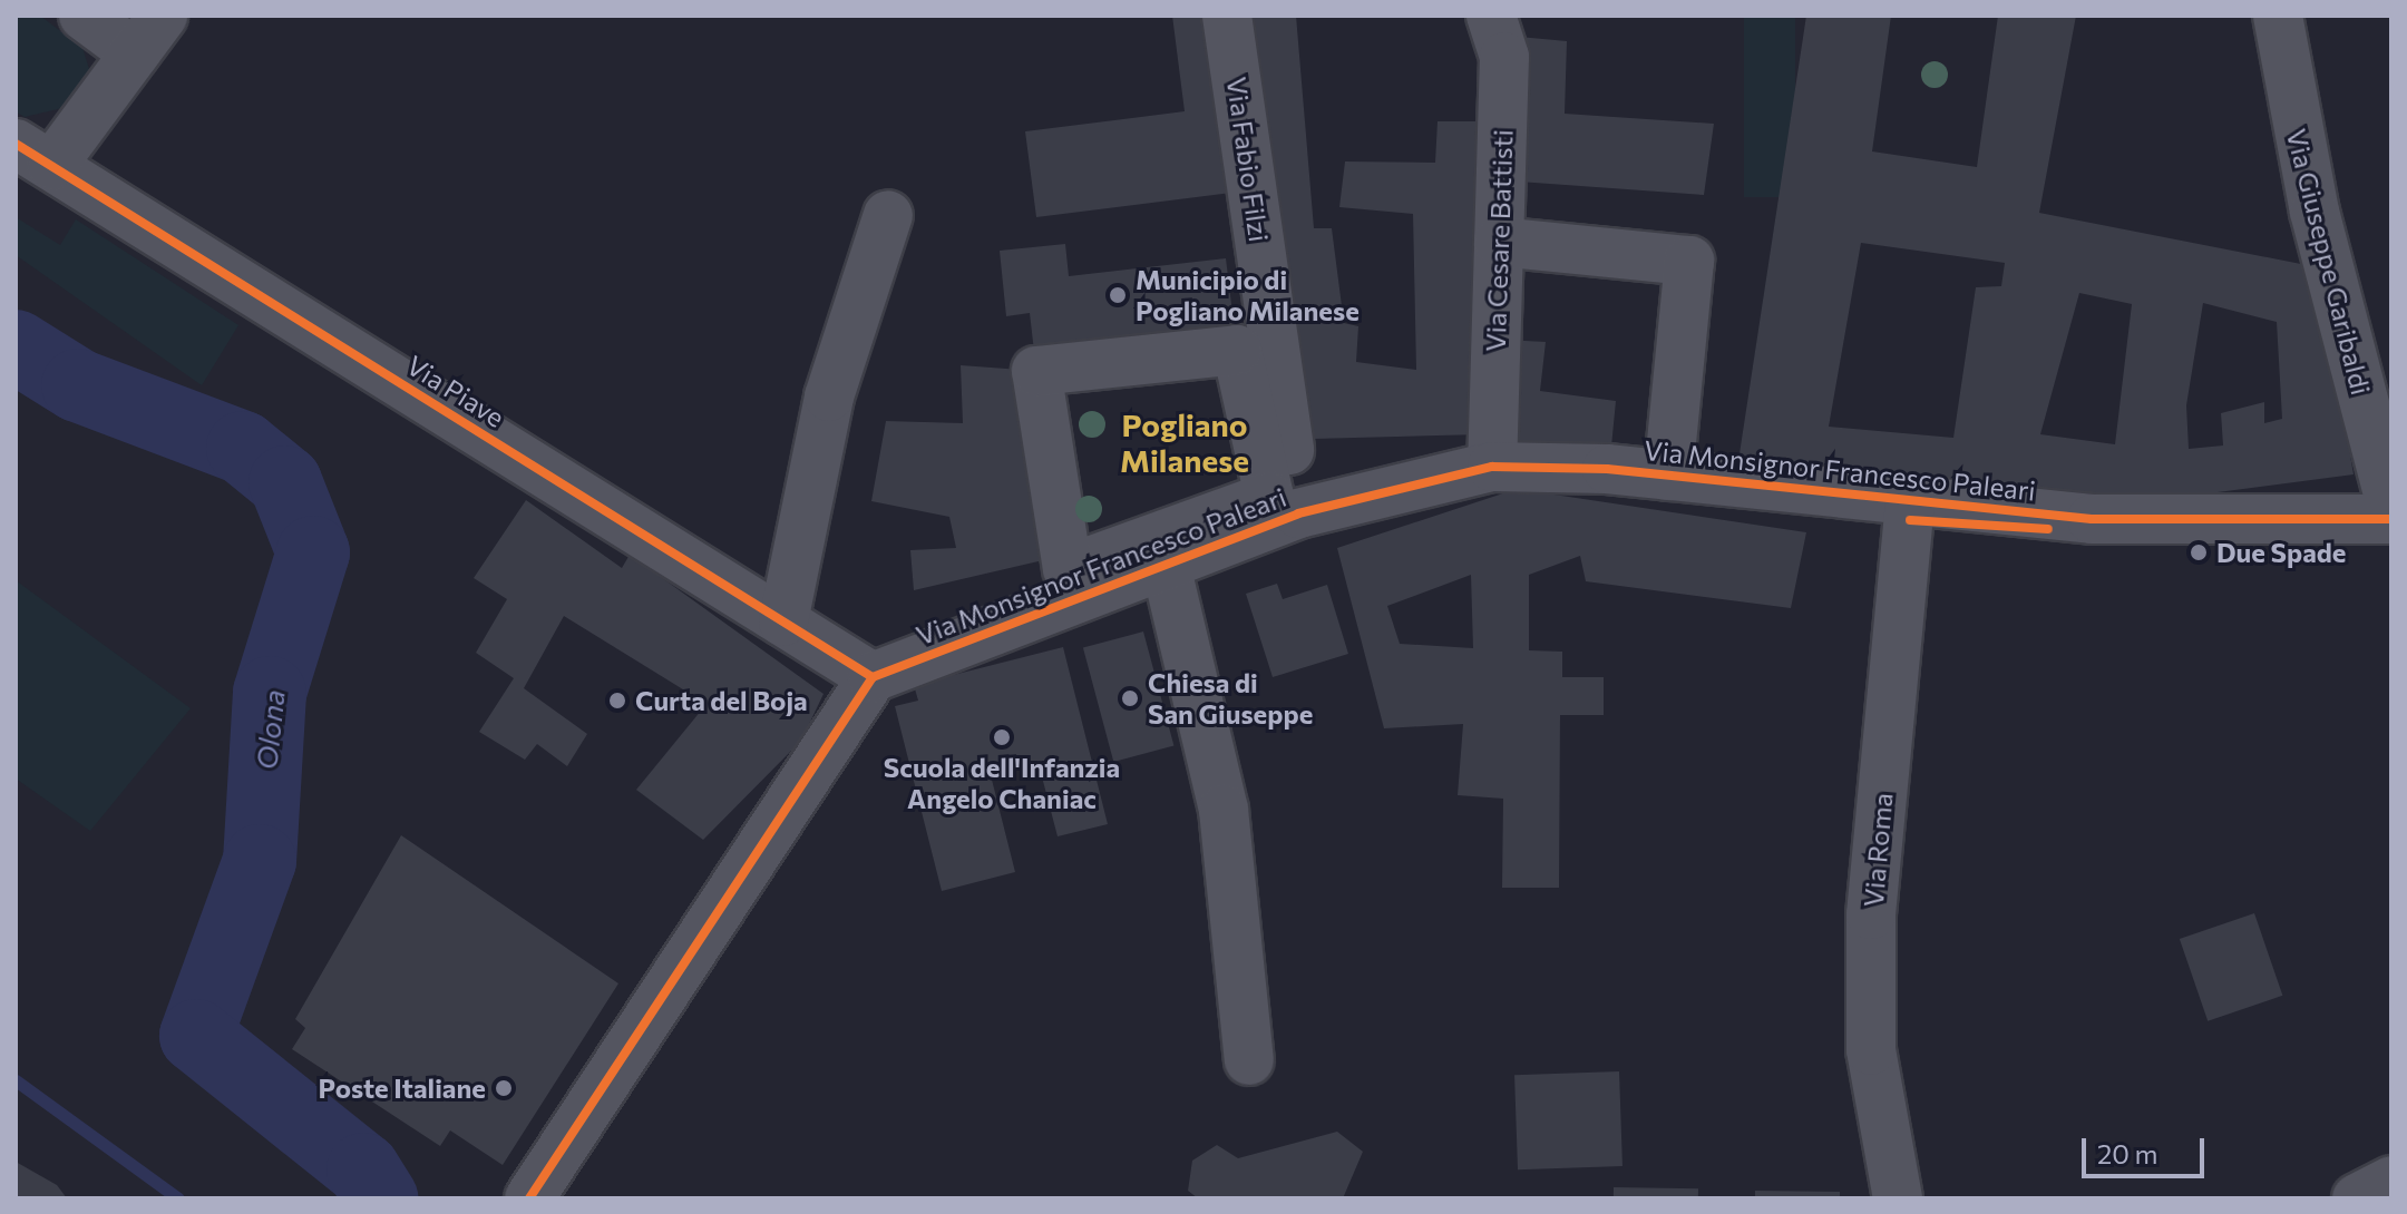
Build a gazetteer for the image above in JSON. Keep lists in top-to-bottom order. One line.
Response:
{"streets":{"street":["Via Fabio Filzi","Via Cesare Battisti","Via Giuseppe Garibaldi","Via Piave","Via Monsignor Francesco Paleari","Via Roma"]},"crossings":[["Via Fabio Filzi","Via Monsignor Francesco Paleari"],["Via Cesare Battisti","Via Monsignor Francesco Paleari"],["Via Piave","Via Monsignor Francesco Paleari"],["Via Monsignor Francesco Paleari","Via Roma"]],"districts":["Pogliano Milanese"],"water":["Olona"],"places":["Municipio di Pogliano Milanese","Due Spade","Chiesa di San Giuseppe","Curta del Boja","Scuola dell'Infanzia Angelo Chaniac","Poste Italiane"],"scale_bar":"20 m"}
